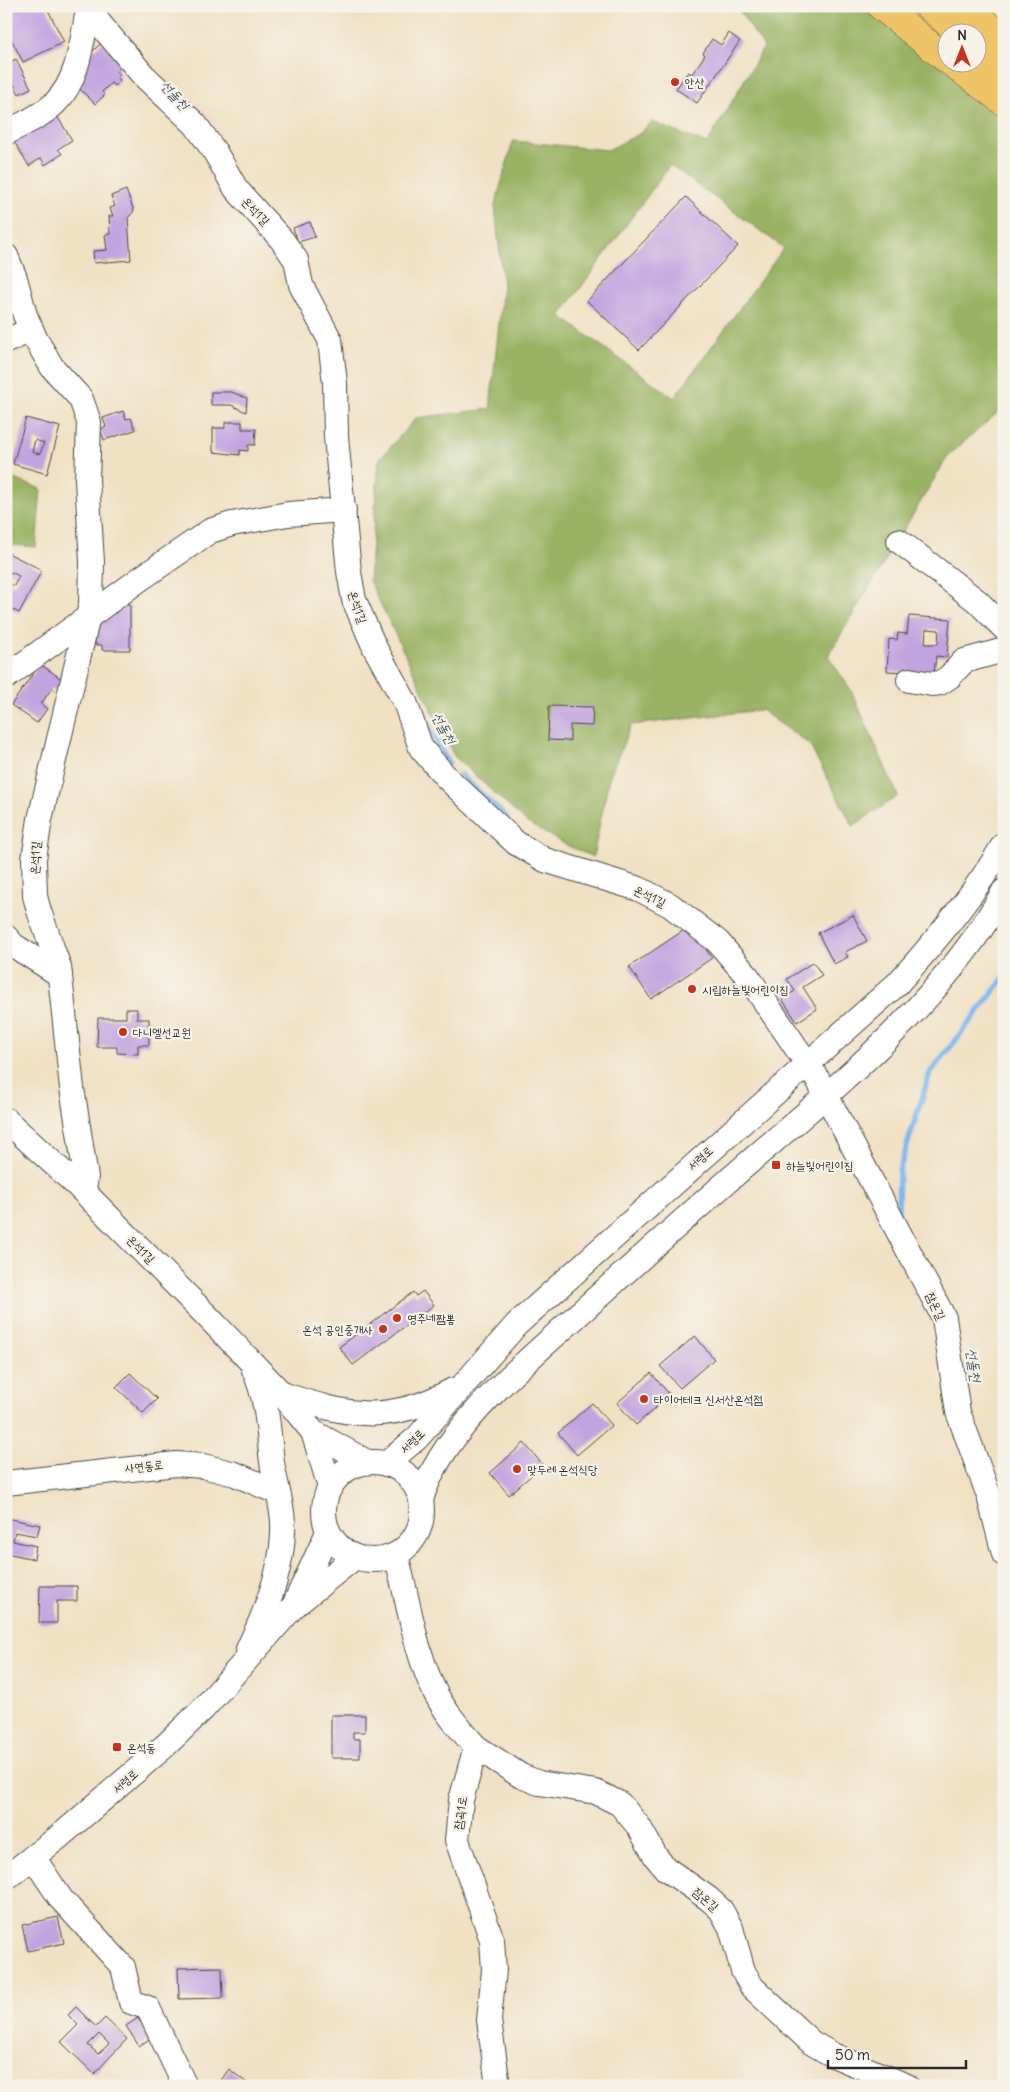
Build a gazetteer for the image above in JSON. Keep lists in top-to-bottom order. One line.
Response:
{"streets":{"street":["온석1길","서령로","잠온길","사연동로","잠곡1로"]},"crossings":[["온석1길","서령로"],["온석1길","잠온길"],["서령로","잠온길"],["잠온길","잠곡1로"]],"water":["선돌천"],"places":{"other":["안산","시립하늘빛어린이집","다니엘선교원","영주네짬뽕","온석 공인중개사","타이어테크 신서산온석점","맞두레 온석식당"],"transit":["하늘빛어린이집","온석동"]},"scale_bar":"50 m","north":"top"}
